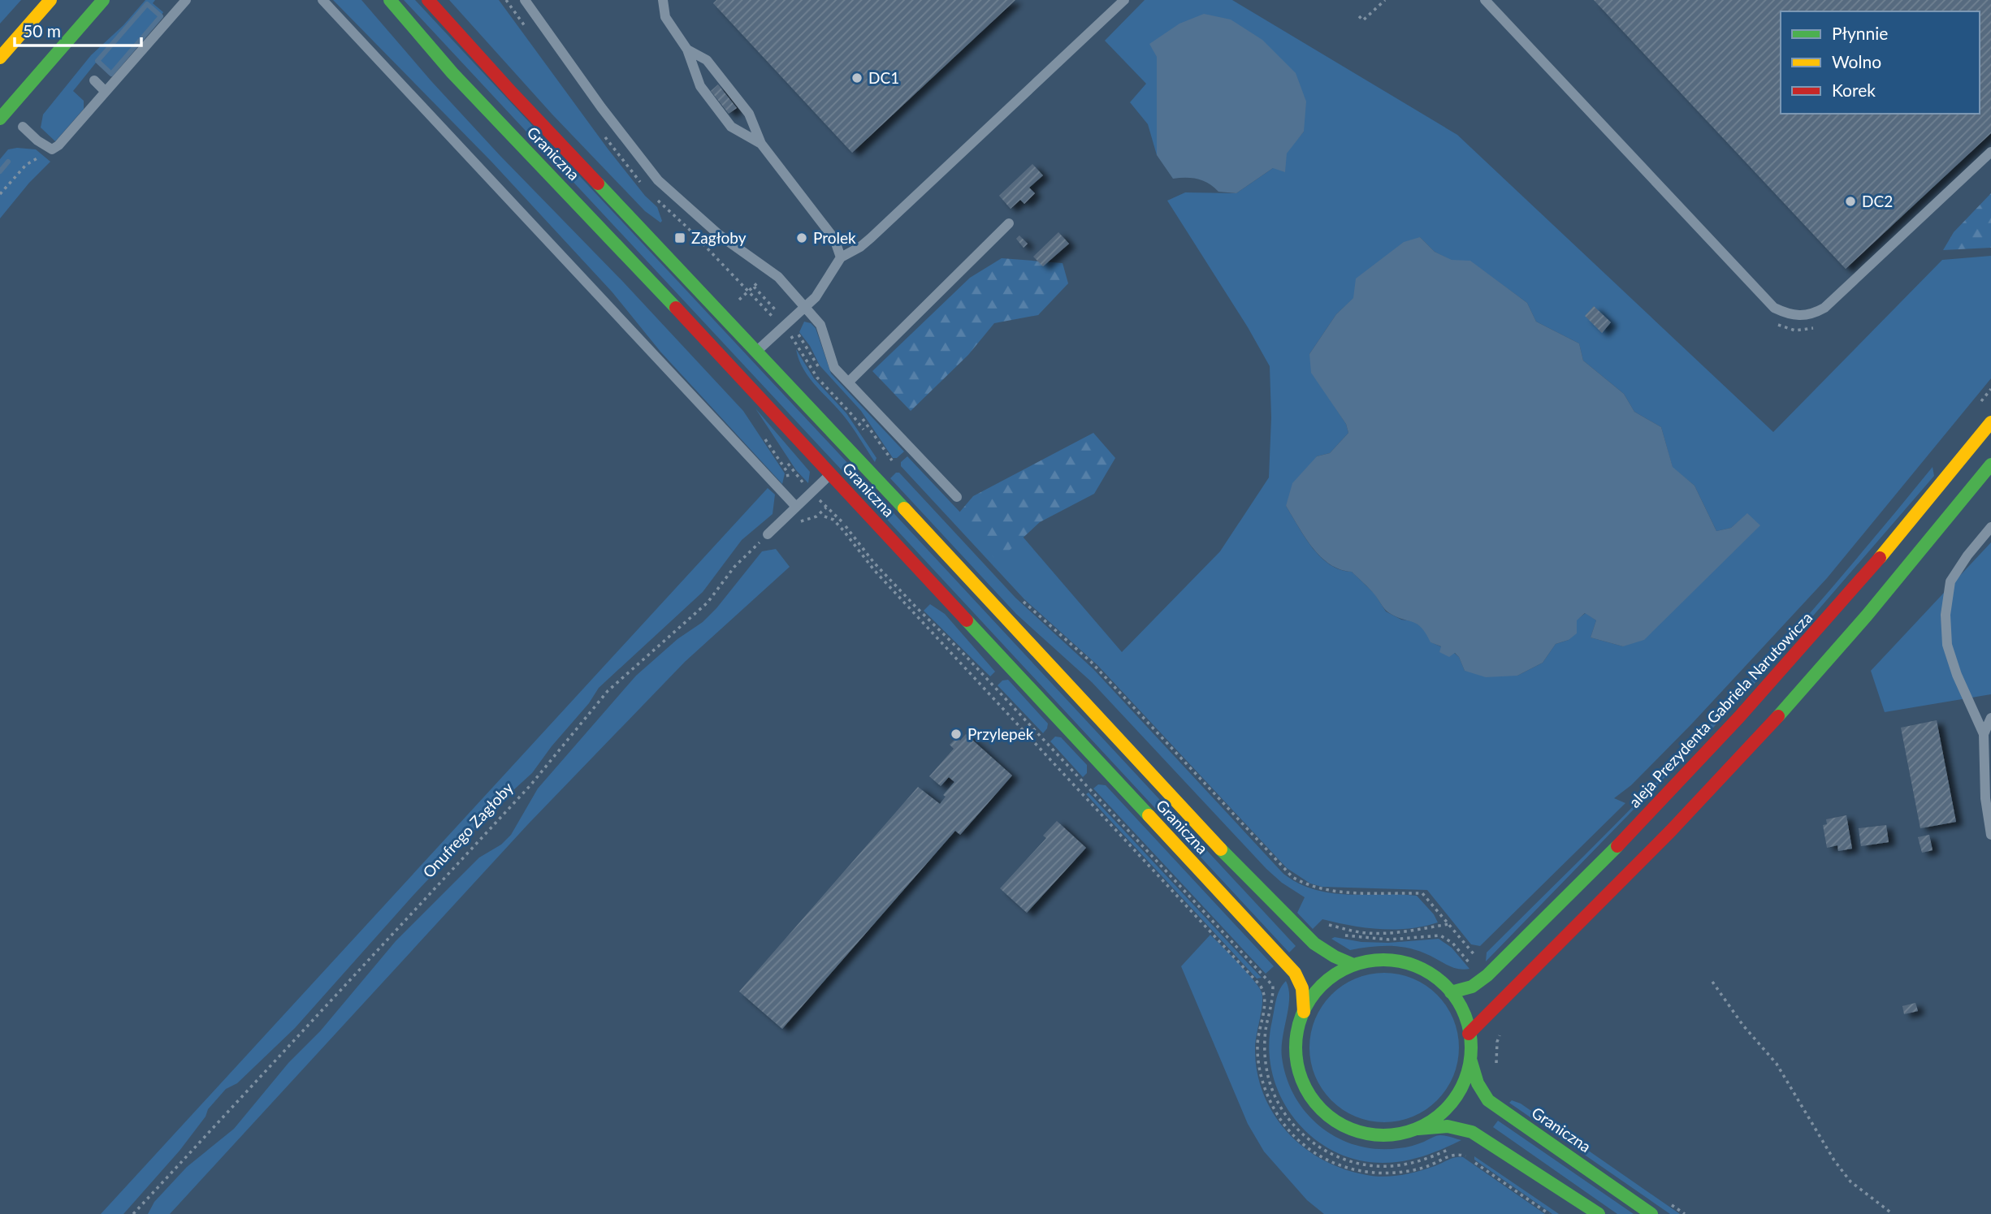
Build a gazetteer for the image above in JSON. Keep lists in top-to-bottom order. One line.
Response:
{"streets":{"main road":["Graniczna","aleja Prezydenta Gabriela Narutowicza"],"path":["Onufrego Zagłoby"]},"crossings":[["Graniczna","aleja Prezydenta Gabriela Narutowicza"]],"places":{"other":["DC1","DC2","Prolek","Przylepek"],"transit":["Zagłoby"]},"legend":["Płynnie","Wolno","Korek"],"scale_bar":"50 m"}
